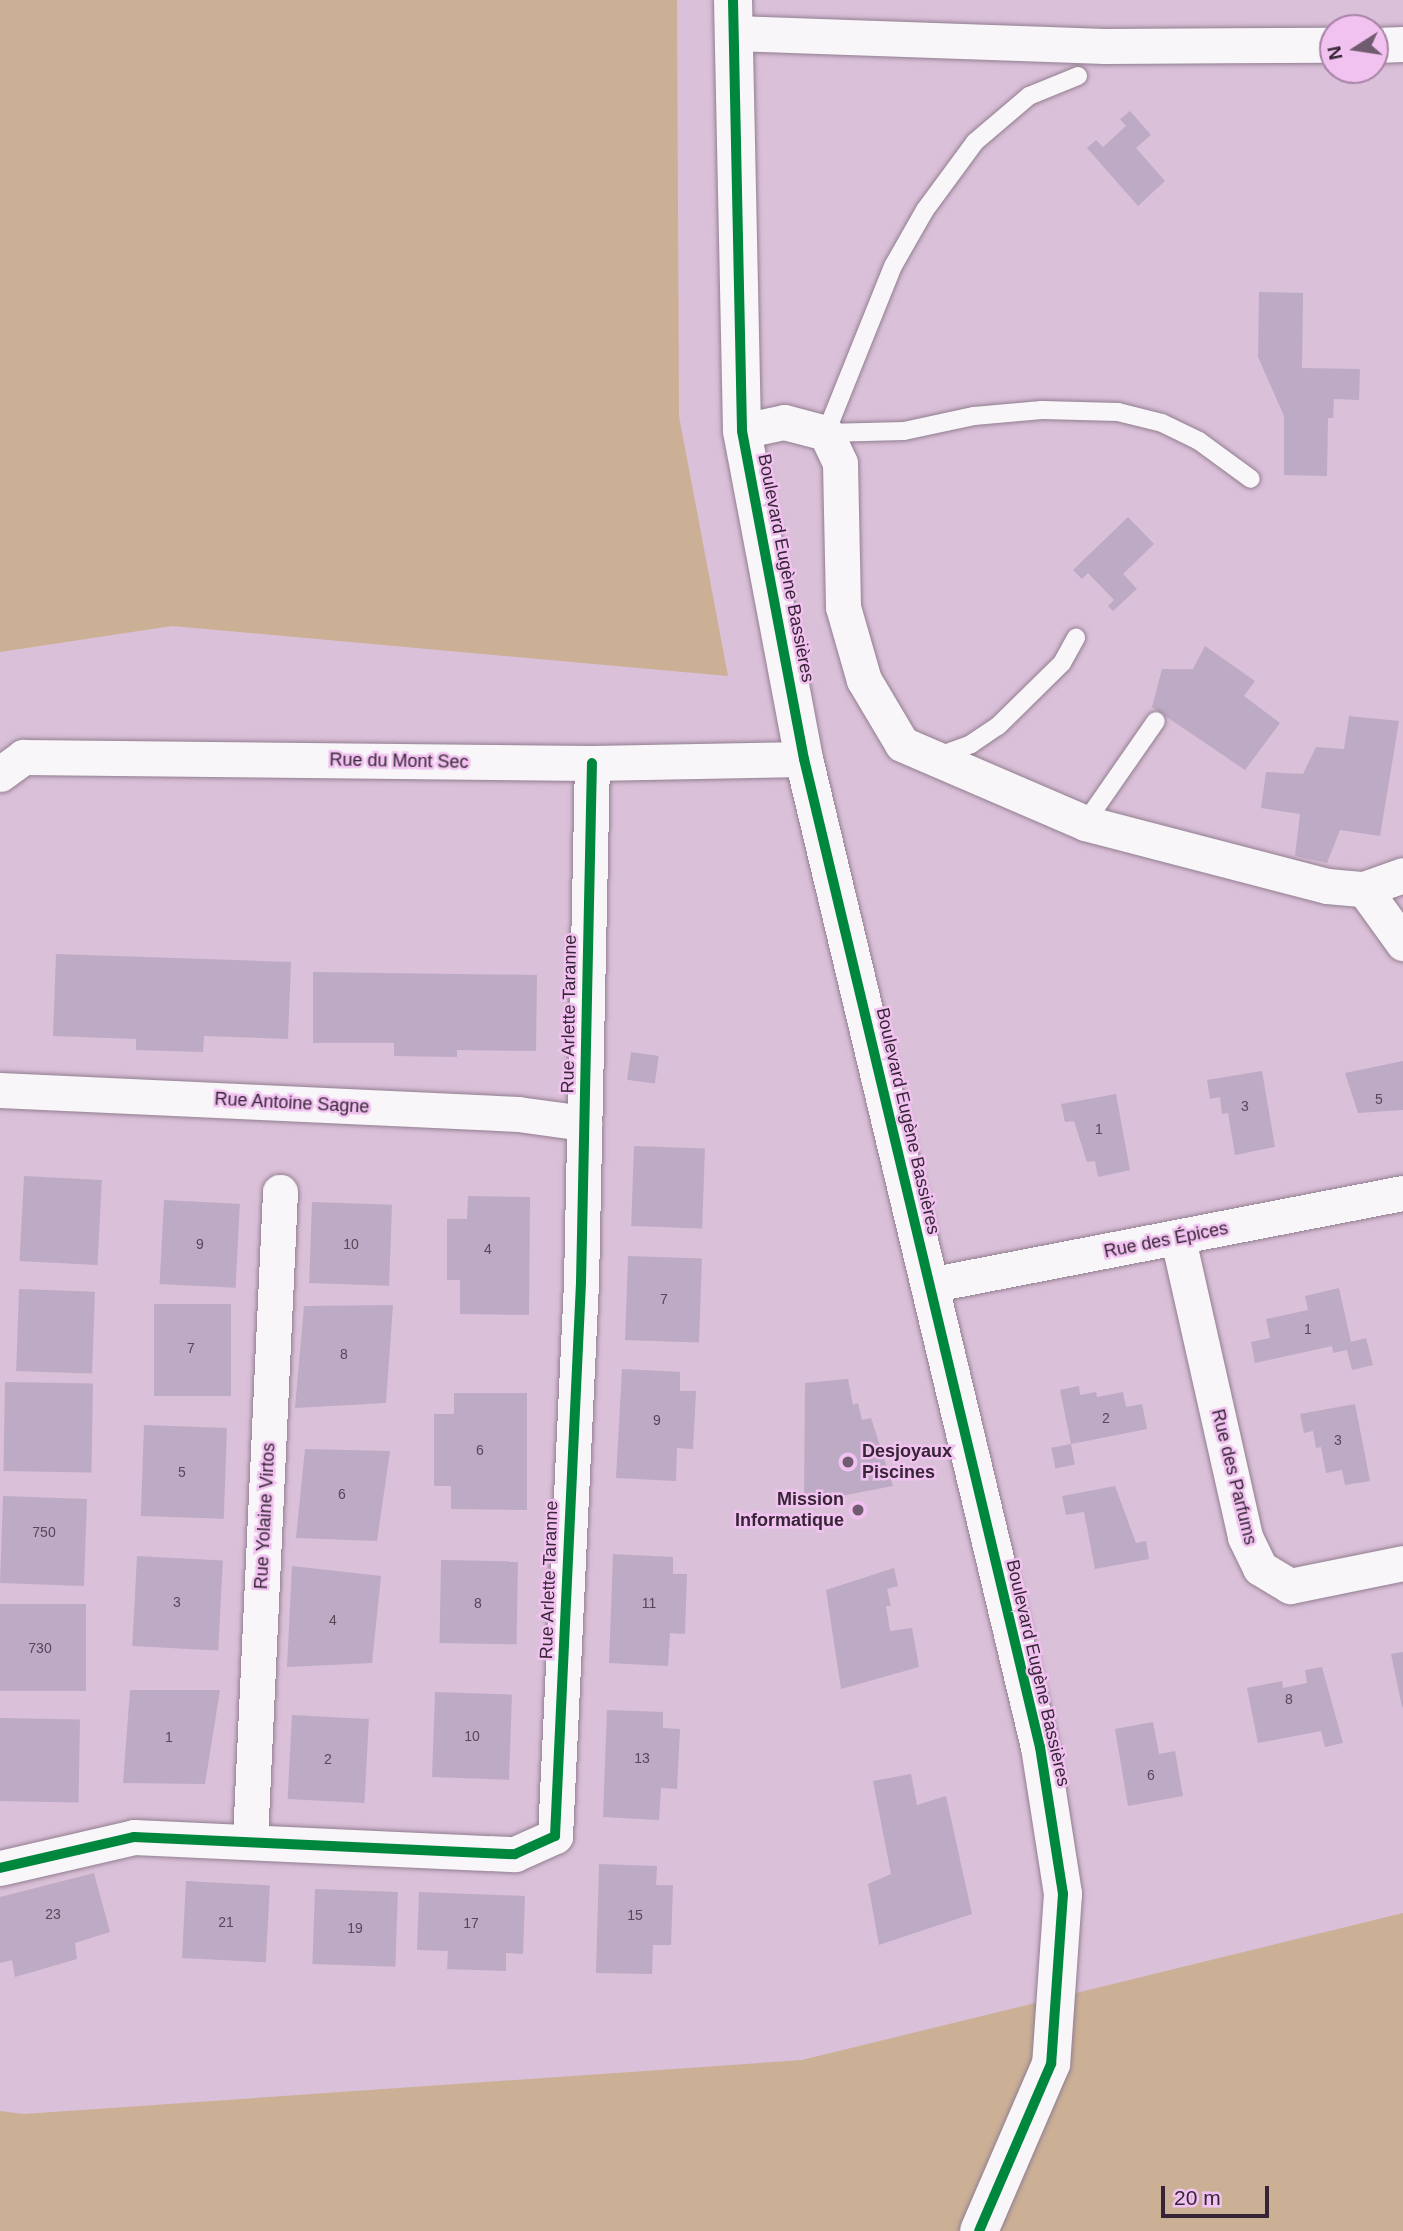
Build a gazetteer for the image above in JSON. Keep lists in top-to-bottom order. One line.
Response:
{"streets":{"street":["Boulevard Eugène Bassières","Rue du Mont Sec","Rue Arlette Taranne","Rue Antoine Sagne","Rue des Épices","Rue des Parfums","Rue Yolaine Virtos"]},"crossings":[["Boulevard Eugène Bassières","Rue du Mont Sec"],["Boulevard Eugène Bassières","Rue des Épices"],["Rue du Mont Sec","Rue Arlette Taranne"],["Rue Arlette Taranne","Rue Antoine Sagne"],["Rue Arlette Taranne","Rue Yolaine Virtos"],["Rue des Épices","Rue des Parfums"]],"places":["Desjoyaux Piscines","Mission Informatique"],"house_numbers":["5","3","1","9","10","4","7","1","7","8","2","9","3","6","5","6","750","3","8","11","4","730","8","10","1","13","2","6","23","15","21","17","19"],"scale_bar":"20 m","north":"left"}
